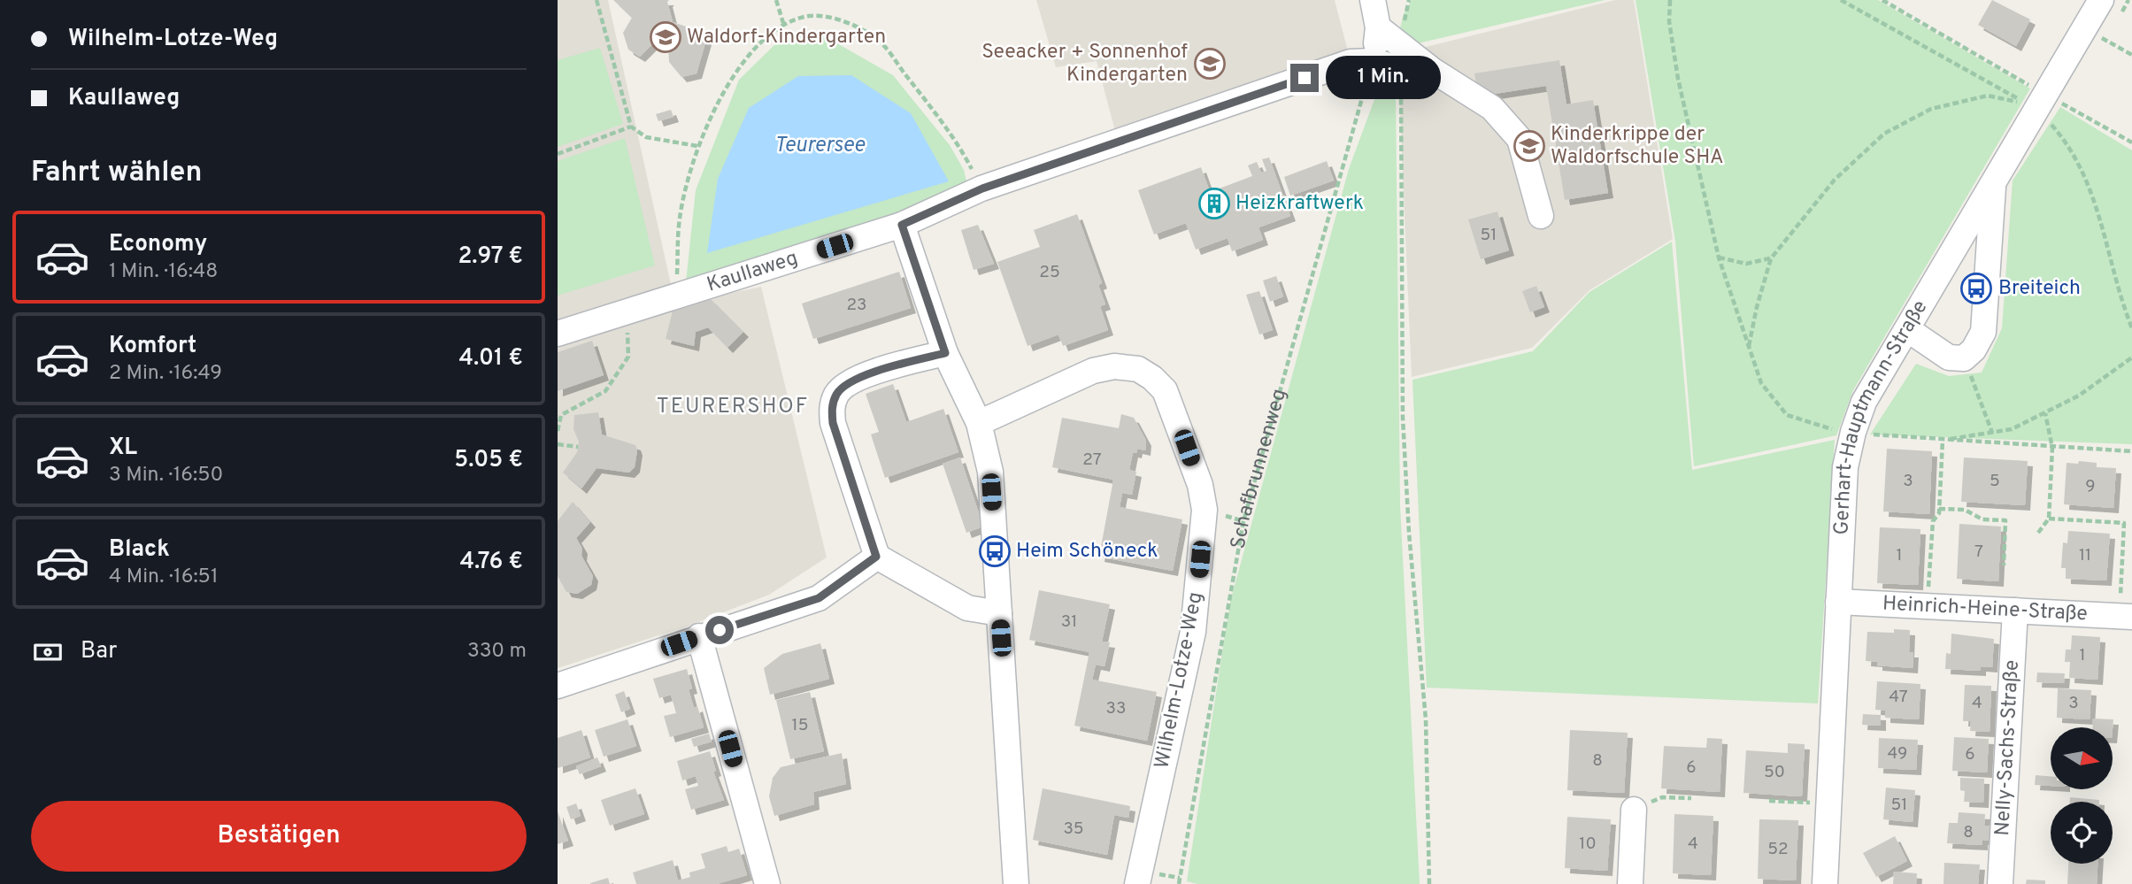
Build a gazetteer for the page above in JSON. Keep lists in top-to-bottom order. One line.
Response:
{"streets":{"street":["Kaullaweg","Gerhart-Hauptmann-Straße","Heinrich-Heine-Straße","Wilhelm-Lotze-Weg","Nelly-Sachs-Straße"],"path":["Schafbrunnenweg"]},"crossings":[["Kaullaweg","Schafbrunnenweg"],["Gerhart-Hauptmann-Straße","Heinrich-Heine-Straße"],["Heinrich-Heine-Straße","Nelly-Sachs-Straße"]],"districts":["TEURERSHOF"],"water":["Teurersee"],"places":{"school or university":["Waldorf-Kindergarten","Seeacker + Sonnenhof Kindergarten","Kinderkrippe der Waldorfschule SHA"],"building":["Heizkraftwerk"],"bus stop":["Breiteich","Heim Schöneck"]},"house_numbers":["51","25","23","27","3","5","9","7","1","11","31","1","47","4","3","33","15","49","6","8","6","50","51","35","8","10","4","52"],"north":"right","page":{"banner":["Wilhelm-Lotze-Weg","Kaullaweg"],"bubble":"1 Min.","heading":"Fahrt wählen","list":[{"name":"Economy","note":"1 Min. · 16:48","value":"2.97 €"},{"name":"Komfort","note":"2 Min. · 16:49","value":"4.01 €"},{"name":"XL","note":"3 Min. · 16:50","value":"5.05 €"},{"name":"Black","note":"4 Min. · 16:51","value":"4.76 €"}],"pay":["Bar","330 m"],"buttons":"Bestätigen"}}
